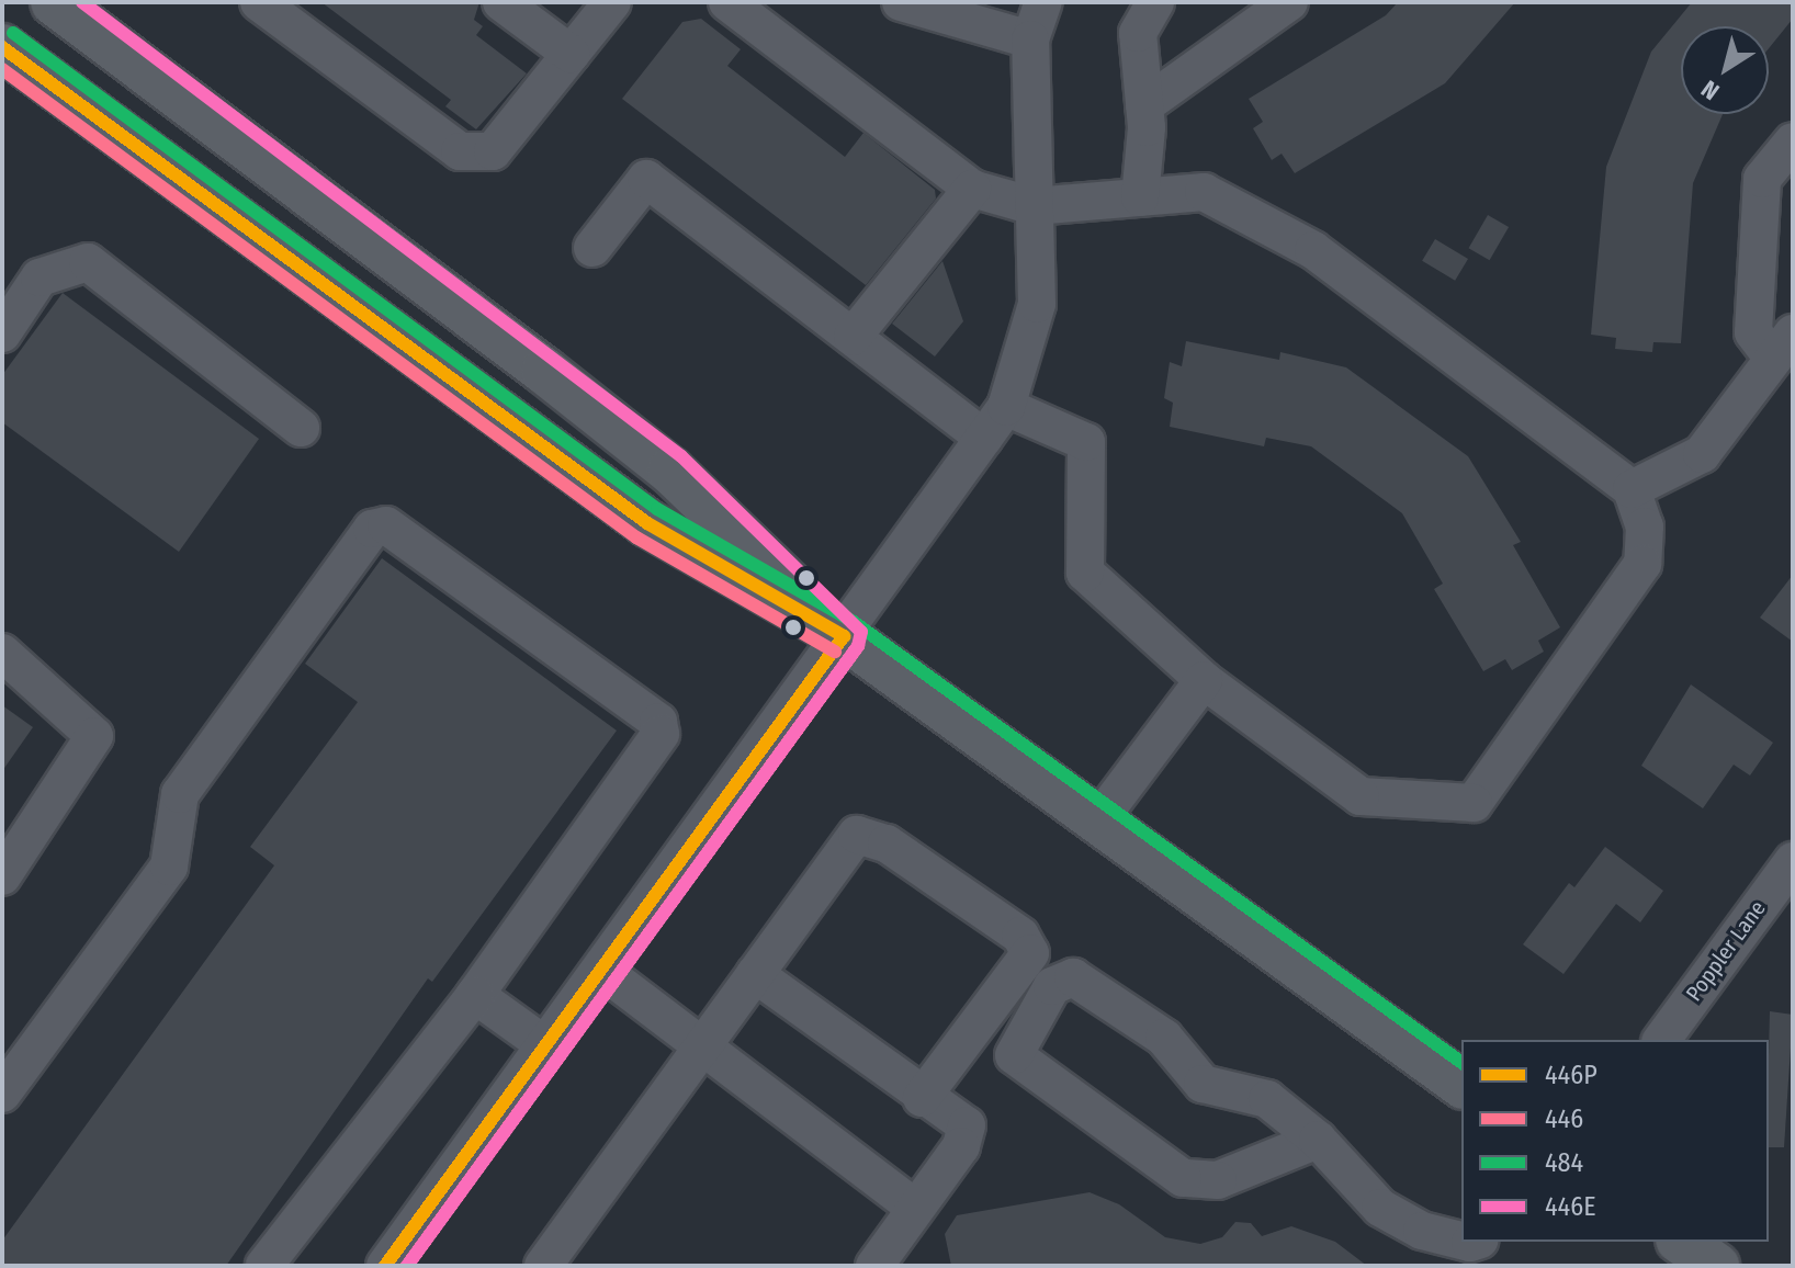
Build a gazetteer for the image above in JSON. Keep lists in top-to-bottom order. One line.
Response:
{"streets":{"street":["Poppler Lane"]},"lines":["transit line 446E","transit line 484","transit line 446P","transit line 446"],"legend":["446P","446","484","446E"],"north":"bottom left"}
